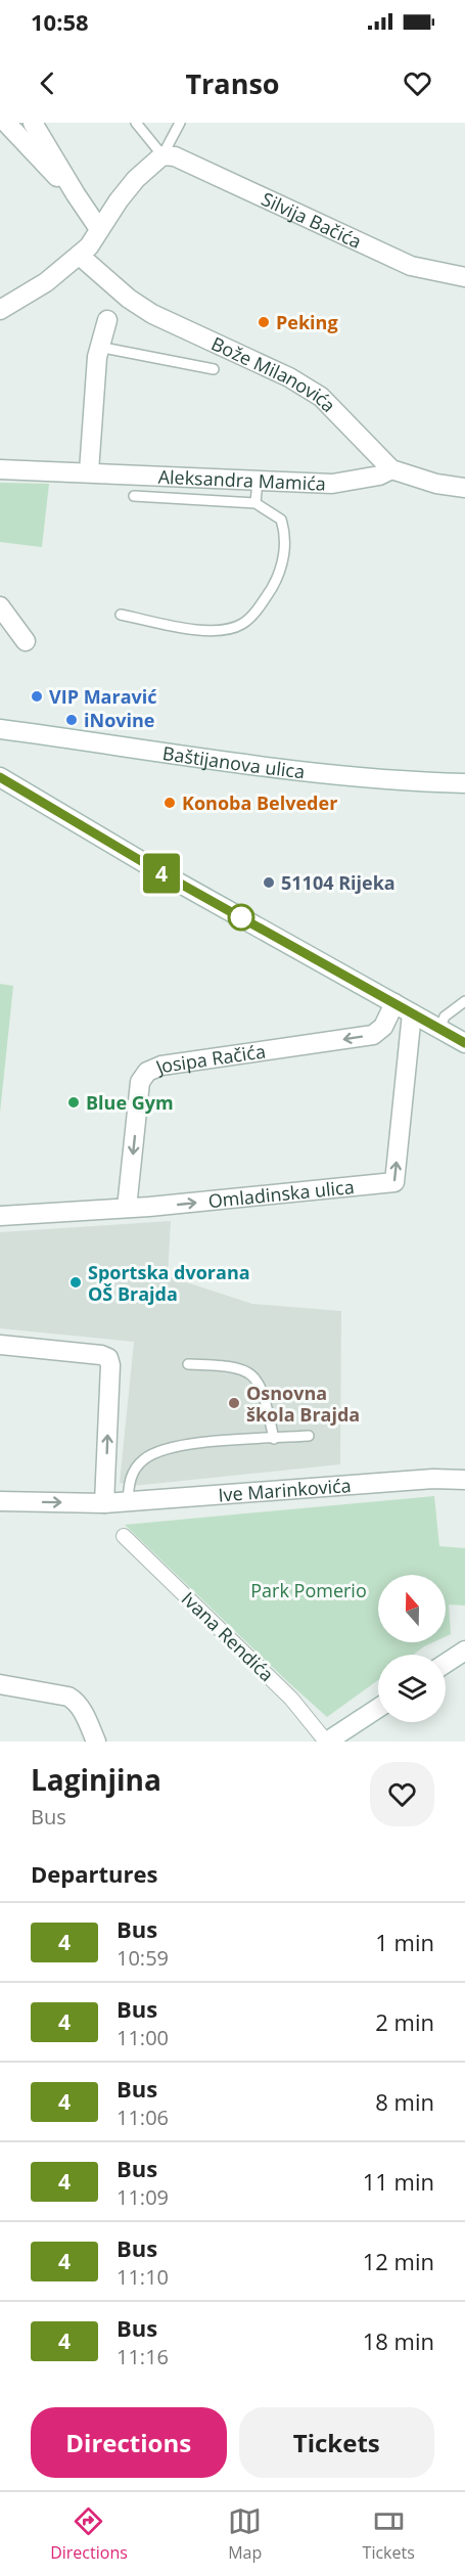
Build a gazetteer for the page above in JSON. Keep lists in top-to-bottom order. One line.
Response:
{"streets":{"street":["Silvija Bačića","Bože Milanovića","Aleksandra Mamića","Baštijanova ulica","Josipa Račića","Omladinska ulica","Ive Marinkovića","Ivana Rendića"]},"crossings":[["Bože Milanovića","Aleksandra Mamića"],["Josipa Račića","Omladinska ulica"]],"one_way":["Josipa Račića"],"parks":["Park Pomerio"],"places":["Peking","VIP Maravić","iNovine","Konoba Belveder","51104 Rijeka","Blue Gym","Sportska dvorana OŠ Brajda","Osnovna škola Brajda"],"lines":["bus line 4"],"north":"top","page":{"status":"10:58","header":"Transo","on_map":"4","heading":[["Laginjina","Bus"],"Departures"],"list":[{"mark":"4","name":"Bus","note":"10:59","value":"1 min"},{"mark":"4","name":"Bus","note":"11:00","value":"2 min"},{"mark":"4","name":"Bus","note":"11:06","value":"8 min"},{"mark":"4","name":"Bus","note":"11:09","value":"11 min"},{"mark":"4","name":"Bus","note":"11:10","value":"12 min"},{"mark":"4","name":"Bus","note":"11:16","value":"18 min"}],"buttons":["Directions","Tickets"],"tabs":["Directions","Map","Tickets"]}}
